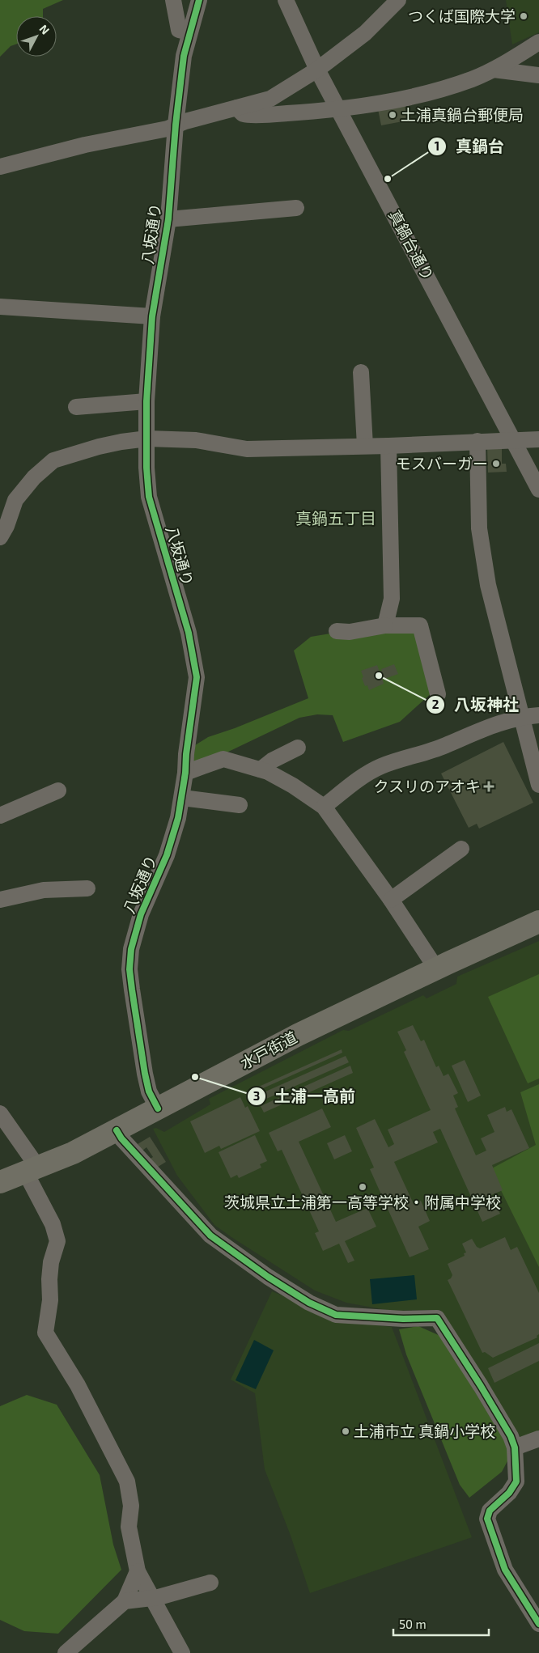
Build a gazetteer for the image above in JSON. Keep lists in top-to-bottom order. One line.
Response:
{"streets":{"highway":["水戸街道"],"street":["八坂通り","真鍋台通り"]},"crossings":[["八坂通り","水戸街道"]],"districts":["真鍋五丁目"],"places":{"other":["つくば国際大学","土浦真鍋台郵便局","真鍋台","モスバーガー","八坂神社","土浦一高前","茨城県立土浦第一高等学校・附属中学校","土浦市立 真鍋小学校"],"health":["クスリのアオキ"]},"scale_bar":"50 m","north":"top right"}
